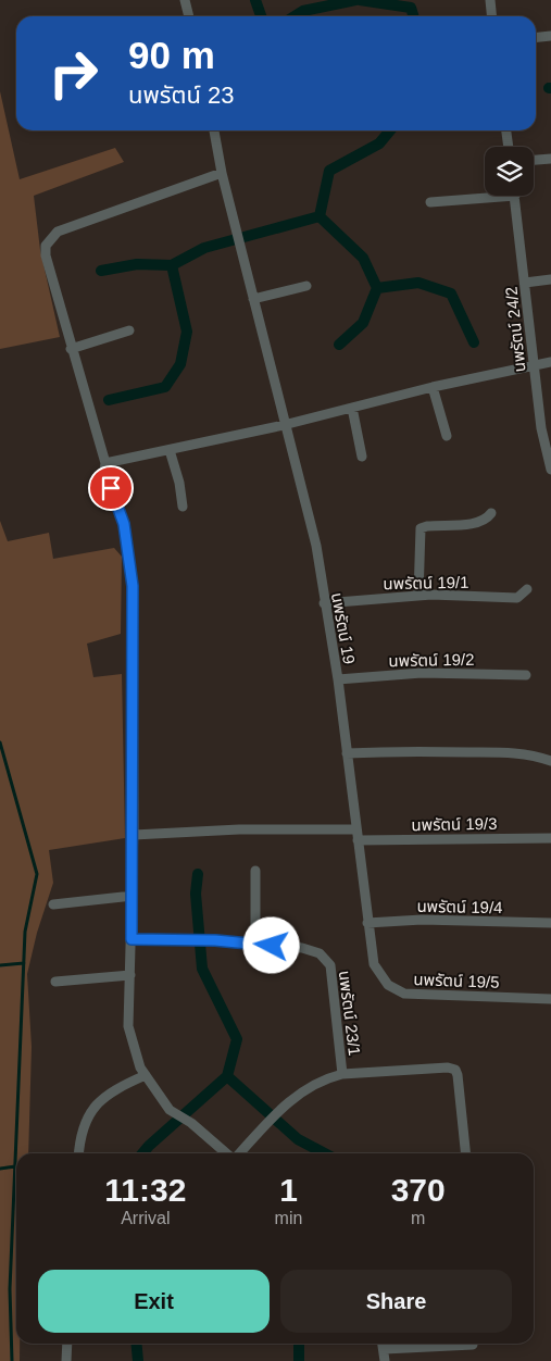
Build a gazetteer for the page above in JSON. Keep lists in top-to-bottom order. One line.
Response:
{"streets":{"street":["นพรัตน์ 24/2","นพรัตน์ 19/1","นพรัตน์ 19","นพรัตน์ 19/2","นพรัตน์ 19/3","นพรัตน์ 19/4","นพรัตน์ 19/5","นพรัตน์ 23/1"]},"crossings":[["นพรัตน์ 19/1","นพรัตน์ 19"],["นพรัตน์ 19","นพรัตน์ 19/2"],["นพรัตน์ 19","นพรัตน์ 19/3"],["นพรัตน์ 19","นพรัตน์ 19/4"],["นพรัตน์ 19","นพรัตน์ 19/5"]],"page":{"turn":["90 m","นพรัตน์ 23"],"eta":["11:32","Arrival","1","min","370","m"],"buttons":["Exit","Share"]}}
